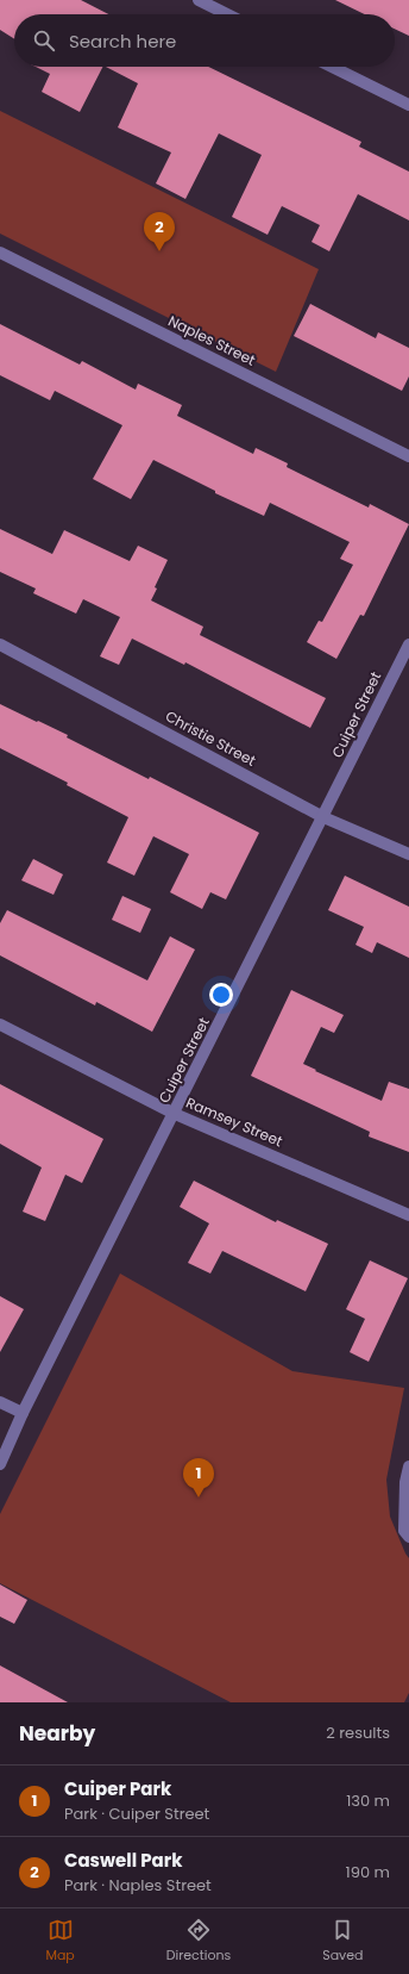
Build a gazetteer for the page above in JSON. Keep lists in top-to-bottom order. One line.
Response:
{"streets":{"street":["Naples Street","Cuiper Street","Christie Street","Ramsey Street"]},"crossings":[["Cuiper Street","Christie Street"],["Cuiper Street","Ramsey Street"]],"page":{"search":"Search here","pins":["2","1"],"heading":["Nearby","2 results"],"list":[{"mark":"1","name":"Cuiper Park","note":"Park · Cuiper Street","value":"130 m"},{"mark":"2","name":"Caswell Park","note":"Park · Naples Street","value":"190 m"}],"nav":["Map","Directions","Saved"]}}
